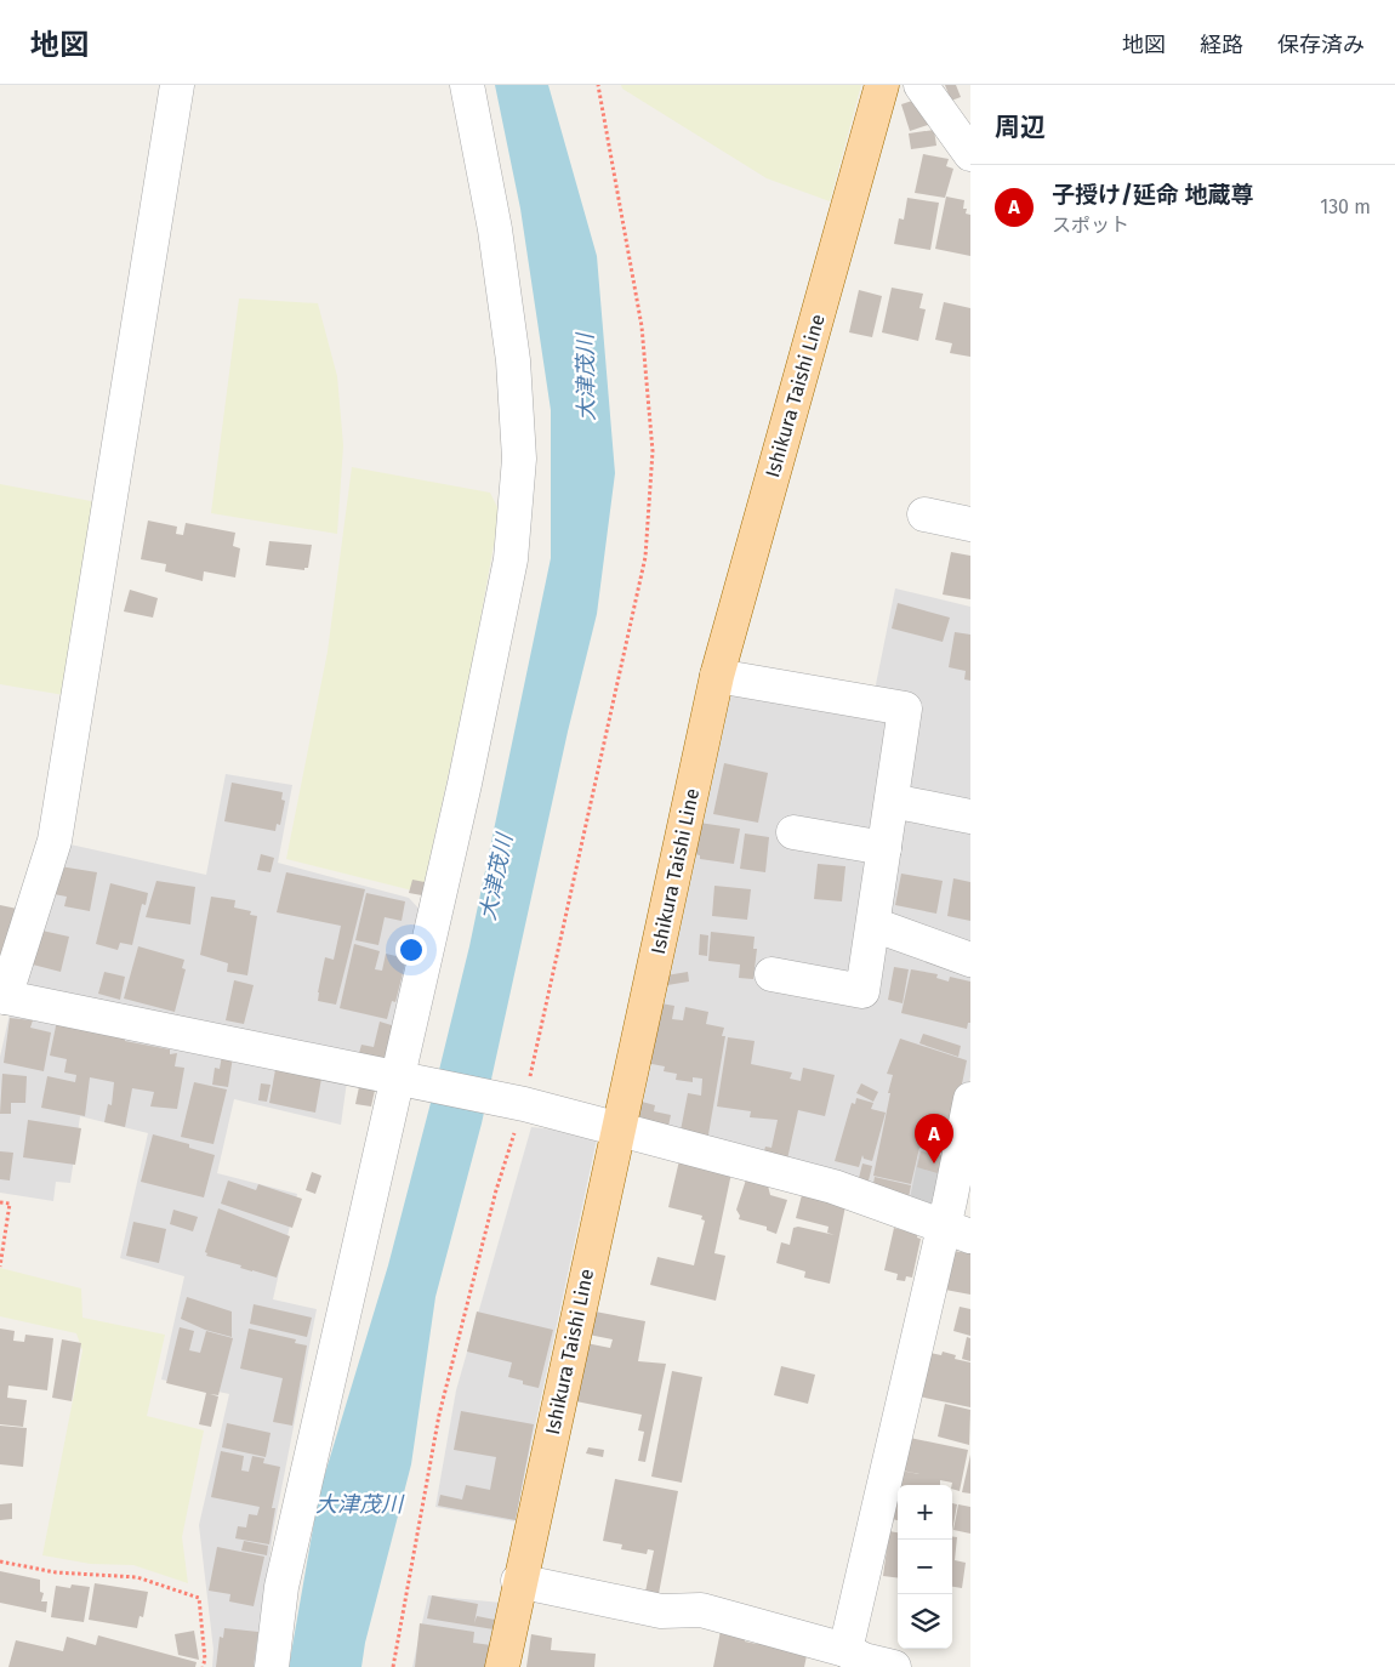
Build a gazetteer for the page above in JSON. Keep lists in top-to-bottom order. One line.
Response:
{"streets":{"main road":["Ishikura Taishi Line"]},"water":["大津茂川"],"page":{"header":"地図","nav":["地図","経路","保存済み"],"heading":"周辺","list":[{"mark":"A","name":"子授け/延命 地蔵尊","note":"スポット","value":"130 m"}],"pins":"A","map_buttons":["+","−"]}}
